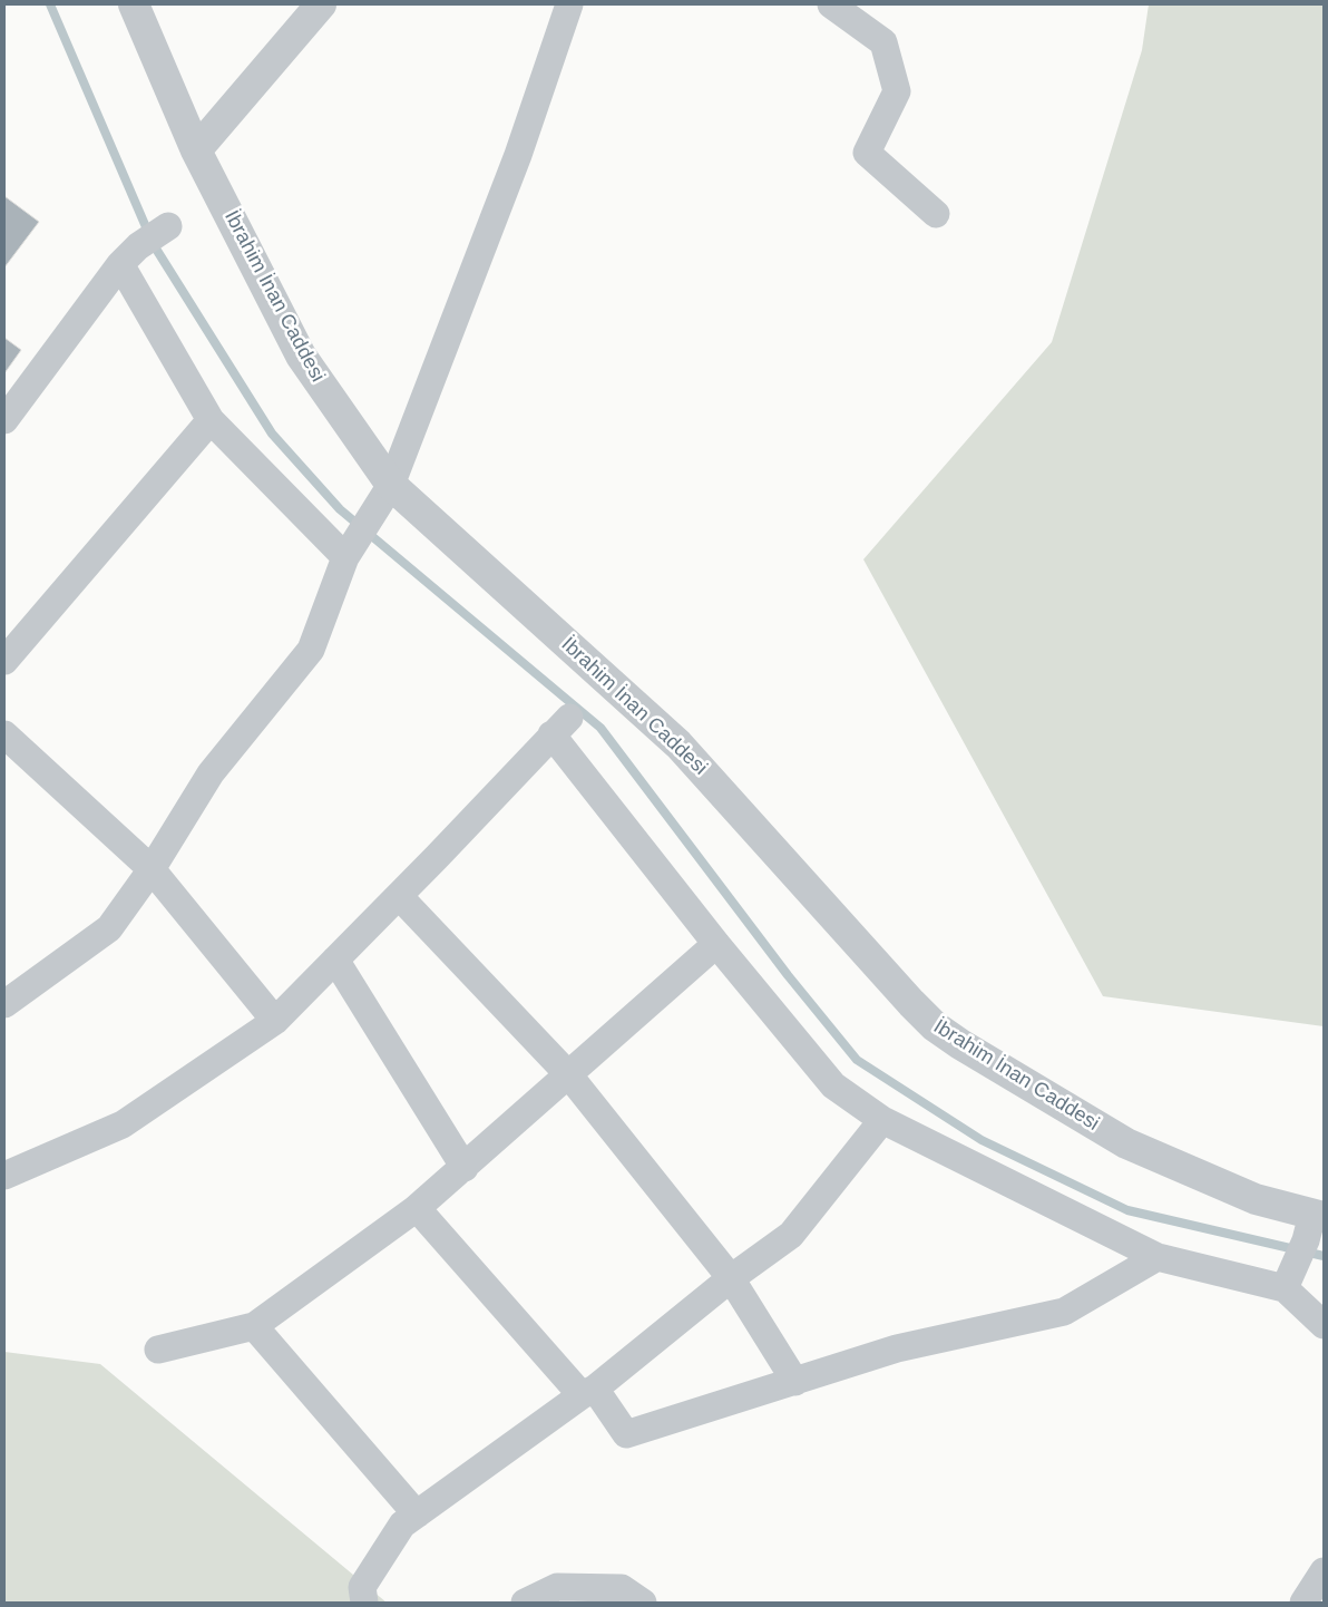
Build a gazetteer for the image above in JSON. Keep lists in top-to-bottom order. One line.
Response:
{"streets":{"street":["İbrahim İnan Caddesi"]}}
